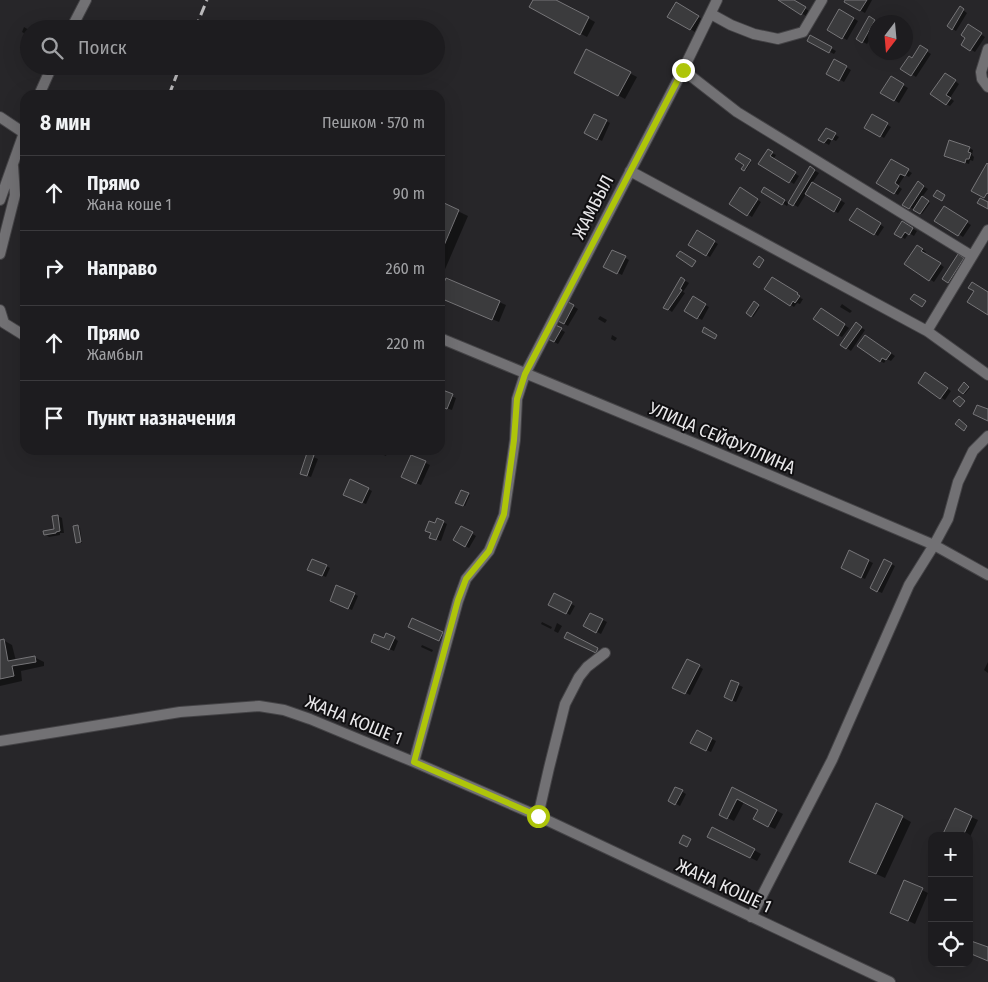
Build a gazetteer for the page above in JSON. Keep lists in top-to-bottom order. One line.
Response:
{"streets":{"street":["ЖАМБЫЛ","УЛИЦА СЕЙФУЛЛИНА","ЖАНА КОШЕ 1"]},"crossings":[["ЖАМБЫЛ","УЛИЦА СЕЙФУЛЛИНА"],["ЖАМБЫЛ","ЖАНА КОШЕ 1"]],"north":"bottom","page":{"search":"Поиск","heading":["8 мин","Пешком · 570 m"],"list":[["Прямо","Жана коше 1","90 m"],["Направо","260 m"],["Прямо","Жамбыл","220 m"],"Пункт назначения"],"map_buttons":["+","−"]}}
